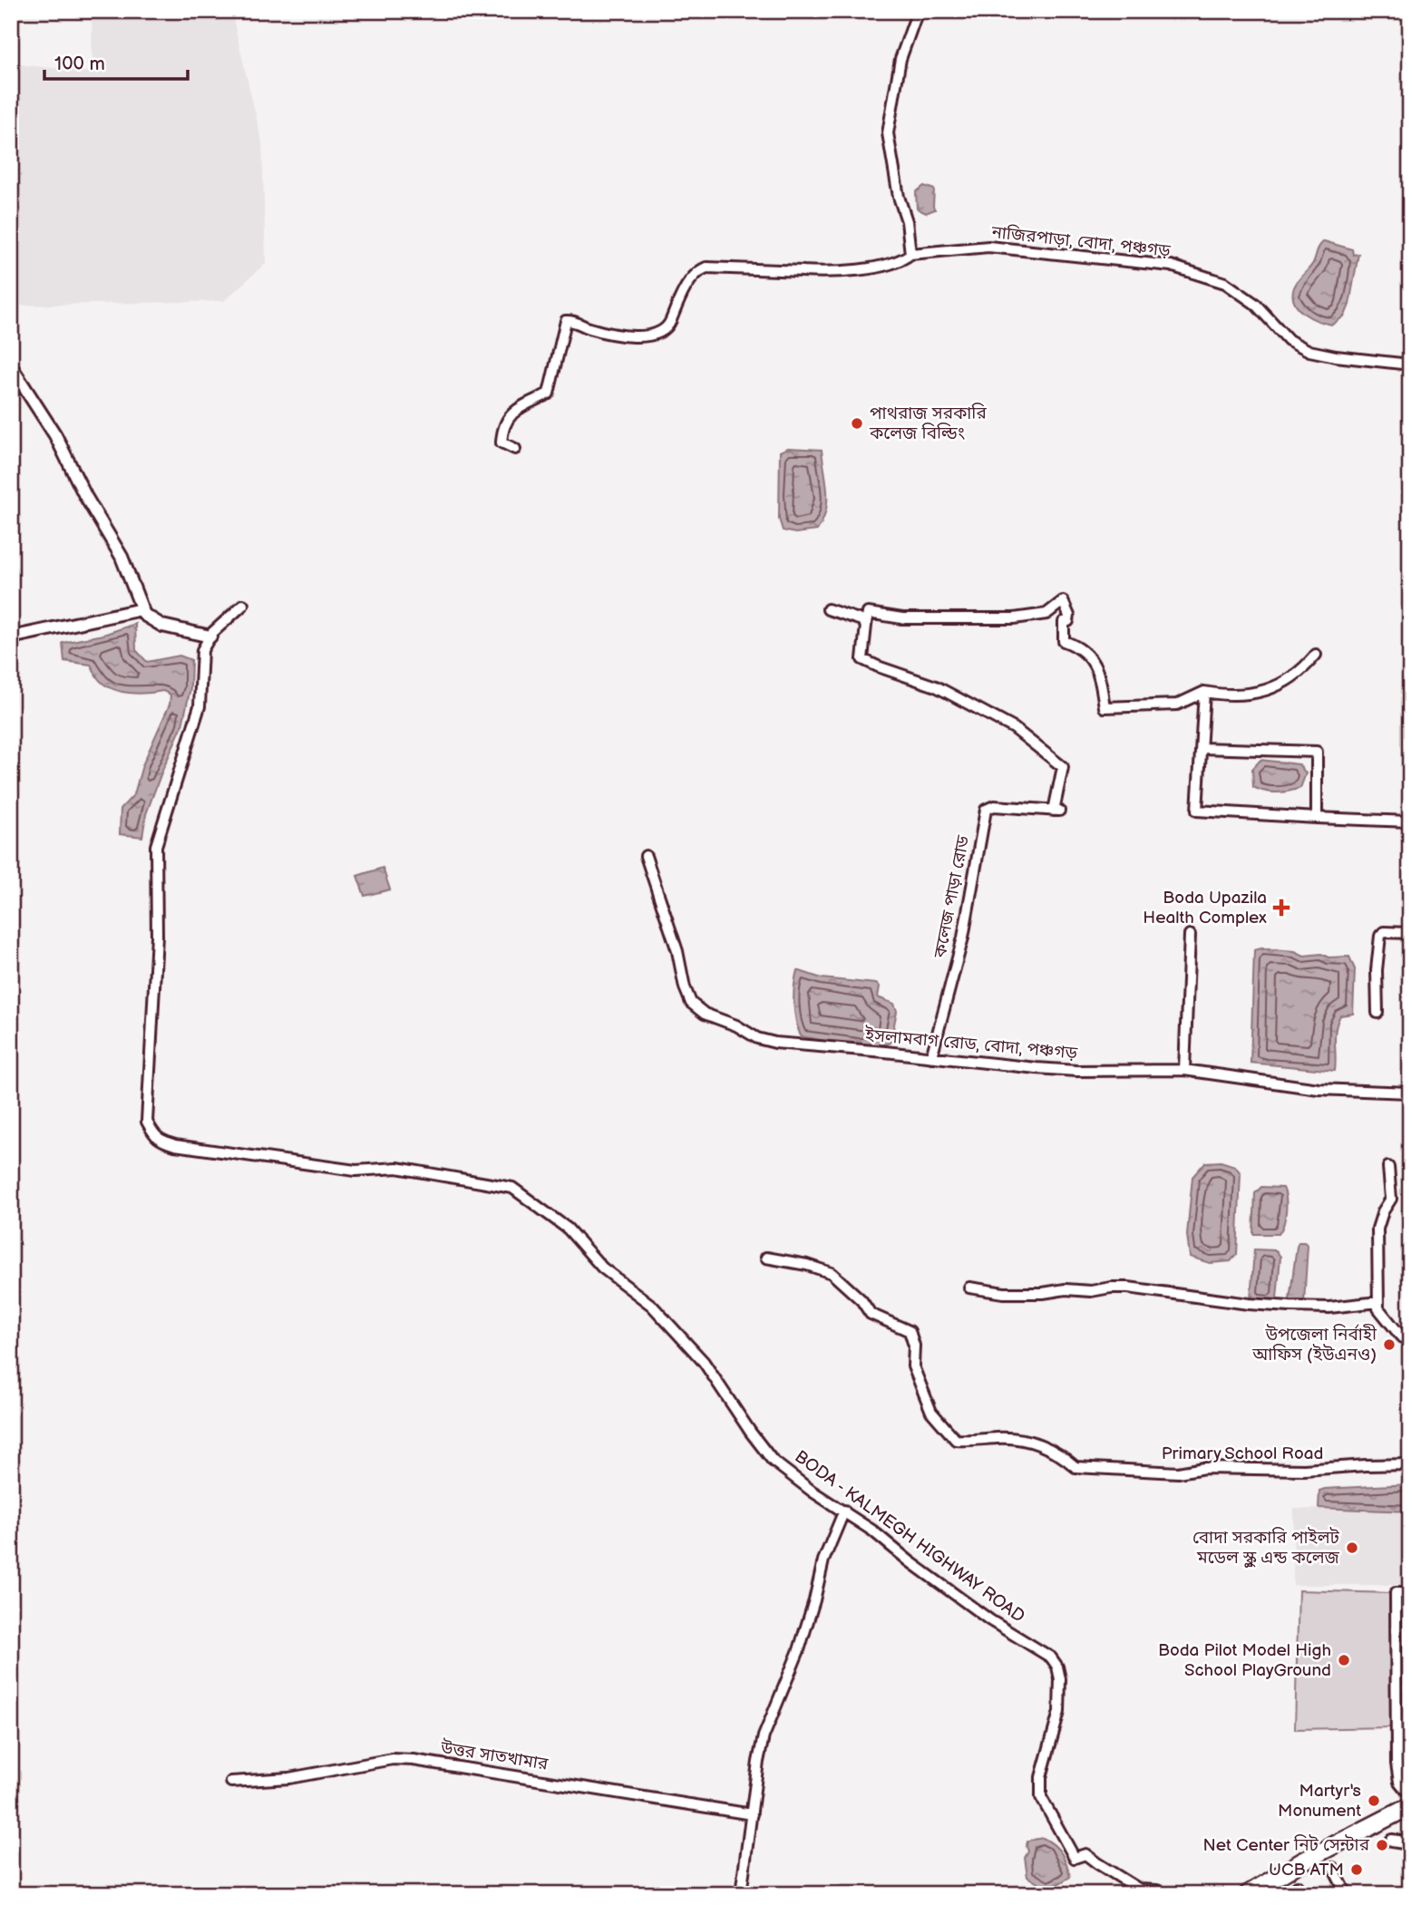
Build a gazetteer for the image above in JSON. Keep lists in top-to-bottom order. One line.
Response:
{"streets":{"street":["নাজিরপাড়া, বোদা, পঞ্চগড়","কলেজ পাড়া রোড","ইসলামবাগ রোড, বোদা, পঞ্চগড়","Primary School Road","BODA - KALMEGH HIGHWAY ROAD","উত্তর সাতখামার"]},"crossings":[["কলেজ পাড়া রোড","ইসলামবাগ রোড, বোদা, পঞ্চগড়"]],"places":{"other":["পাথরাজ সরকারি কলেজ বিল্ডিং","উপজেলা নির্বাহী আফিস (ইউএনও)","বোদা সরকারি পাইলট মডেল স্কুল এন্ড কলেজ","Boda Pilot Model High School PlayGround","Martyr's Monument","Net Center নিট সেন্টার","UCB ATM"],"health":["Boda Upazila Health Complex"]},"scale_bar":"100 m"}
